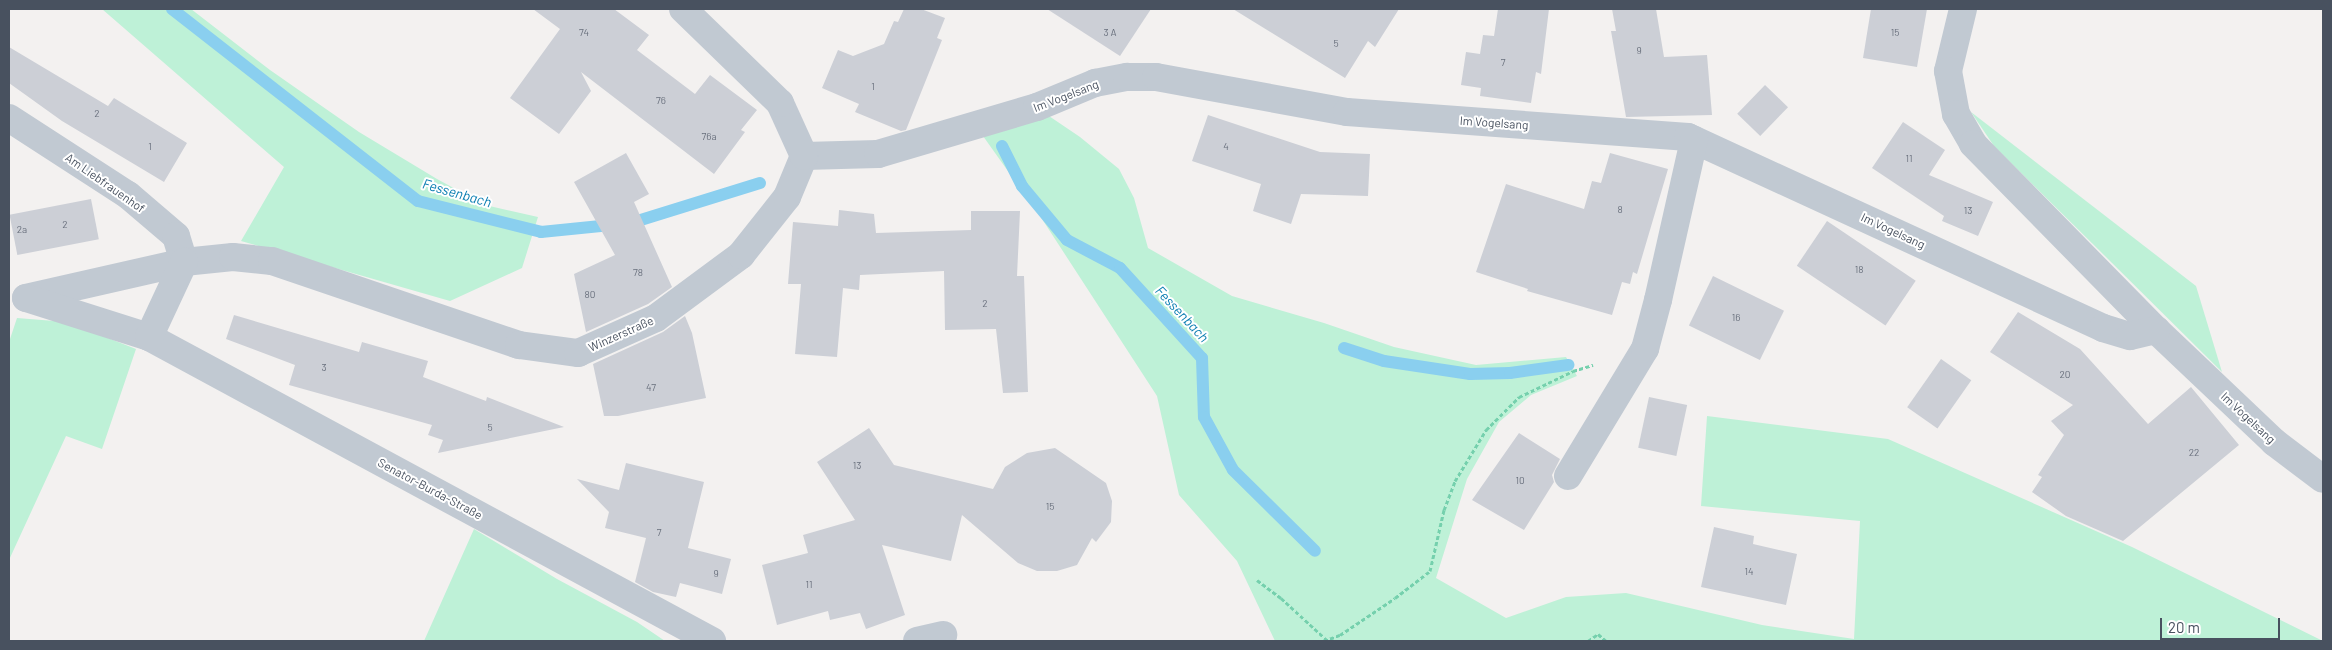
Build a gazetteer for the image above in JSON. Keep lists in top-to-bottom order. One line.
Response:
{"streets":{"street":["Im Vogelsang","Am Liebfrauenhof","Winzerstraße","Senator-Burda-Straße"]},"crossings":[["Im Vogelsang","Winzerstraße"],["Am Liebfrauenhof","Winzerstraße"],["Am Liebfrauenhof","Senator-Burda-Straße"],["Winzerstraße","Senator-Burda-Straße"]],"water":["Fessenbach"],"house_numbers":["74","3 A","15","5","9","7","1","76","2","76a","1","4","11","8","13","2","2a","18","78","80","2","16","3","20","47","5","22","13","10","15","7","14","9","11"],"scale_bar":"20 m"}
